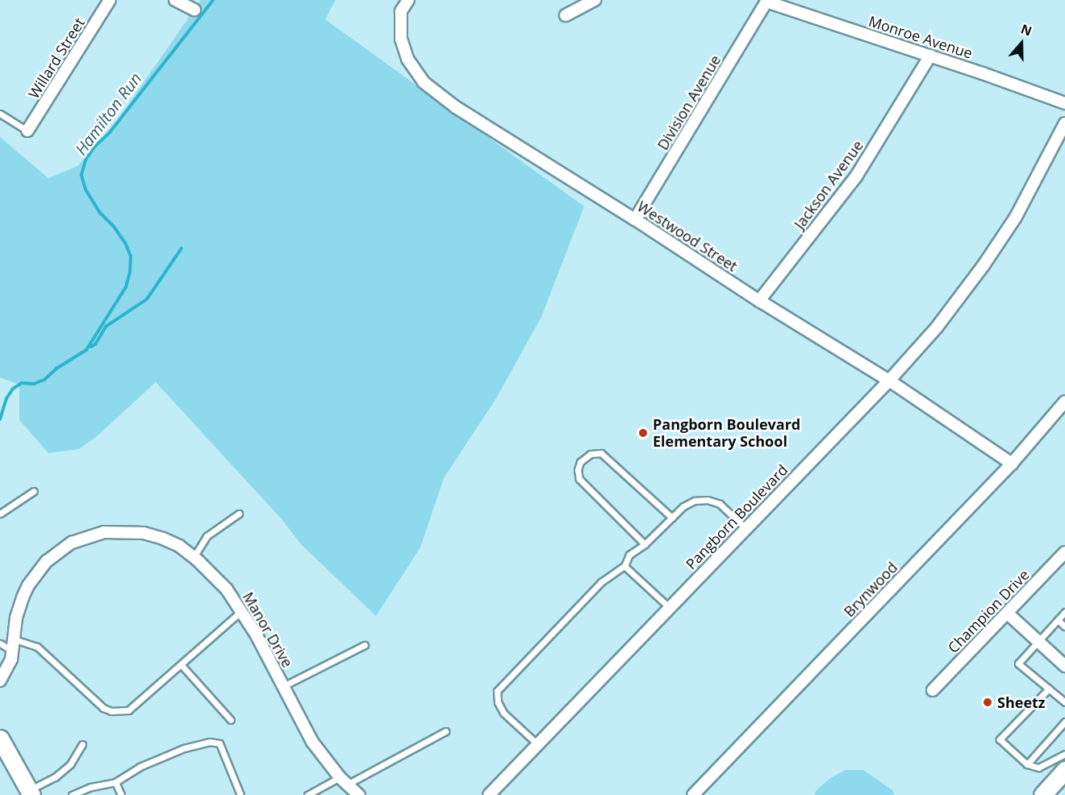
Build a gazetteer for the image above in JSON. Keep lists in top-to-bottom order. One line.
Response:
{"streets":{"street":["Monroe Avenue","Willard Street","Division Avenue","Jackson Avenue","Westwood Street","Pangborn Boulevard","Brynwood","Champion Drive","Manor Drive"]},"crossings":[["Monroe Avenue","Division Avenue"],["Monroe Avenue","Jackson Avenue"],["Division Avenue","Westwood Street"],["Jackson Avenue","Westwood Street"],["Westwood Street","Pangborn Boulevard"],["Westwood Street","Brynwood"]],"water":["Hamilton Run"],"places":["Pangborn Boulevard Elementary School","Sheetz"],"north":"top"}
